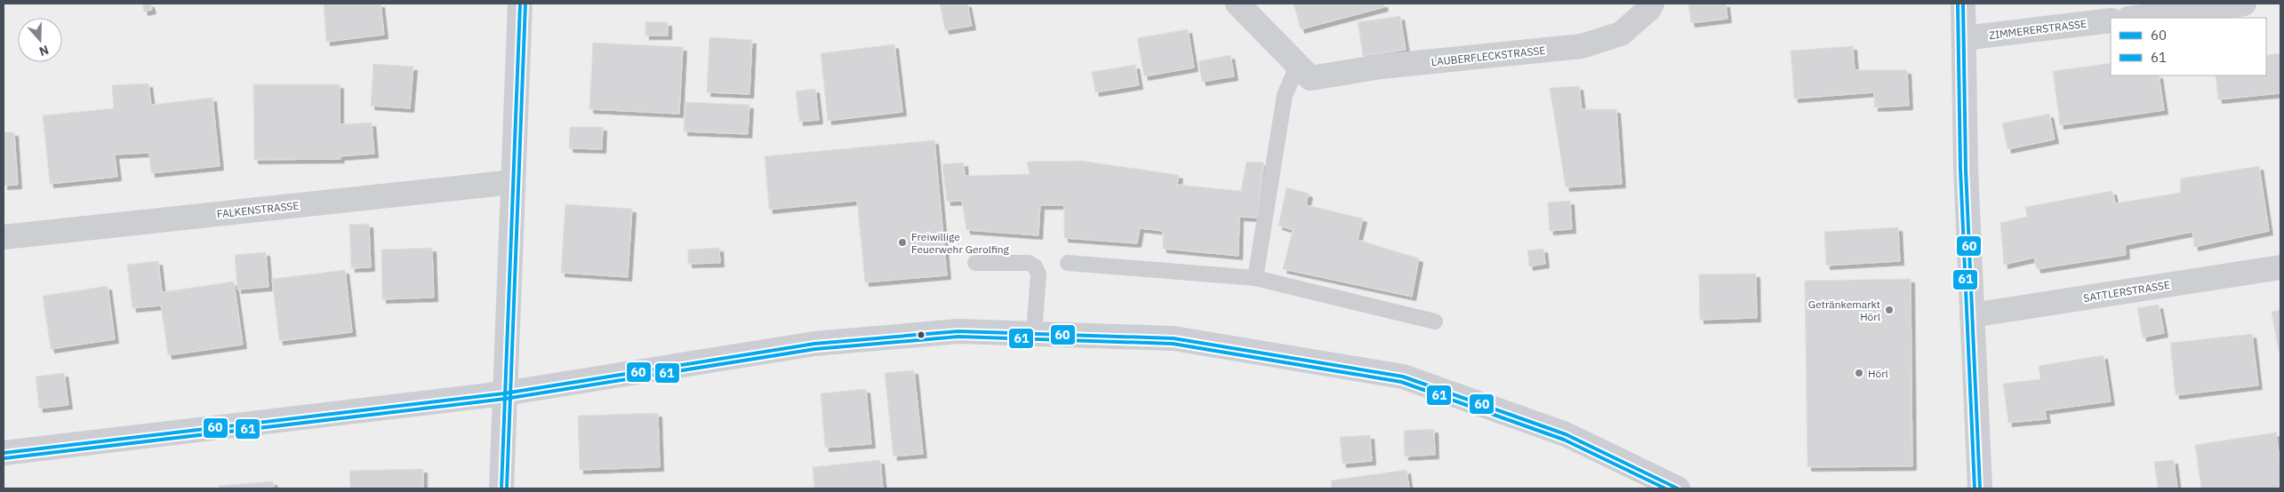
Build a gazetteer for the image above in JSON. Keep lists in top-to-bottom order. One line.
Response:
{"streets":{"street":["ZIMMERERSTRASSE","LAUBERFLECKSTRASSE","FALKENSTRASSE","SATTLERSTRASSE"]},"places":["Freiwillige Feuerwehr Gerolfing","Getränkemarkt Hörl","Hörl"],"lines":["transit line 60","transit line 61"],"legend":["60","61"],"north":"bottom"}
